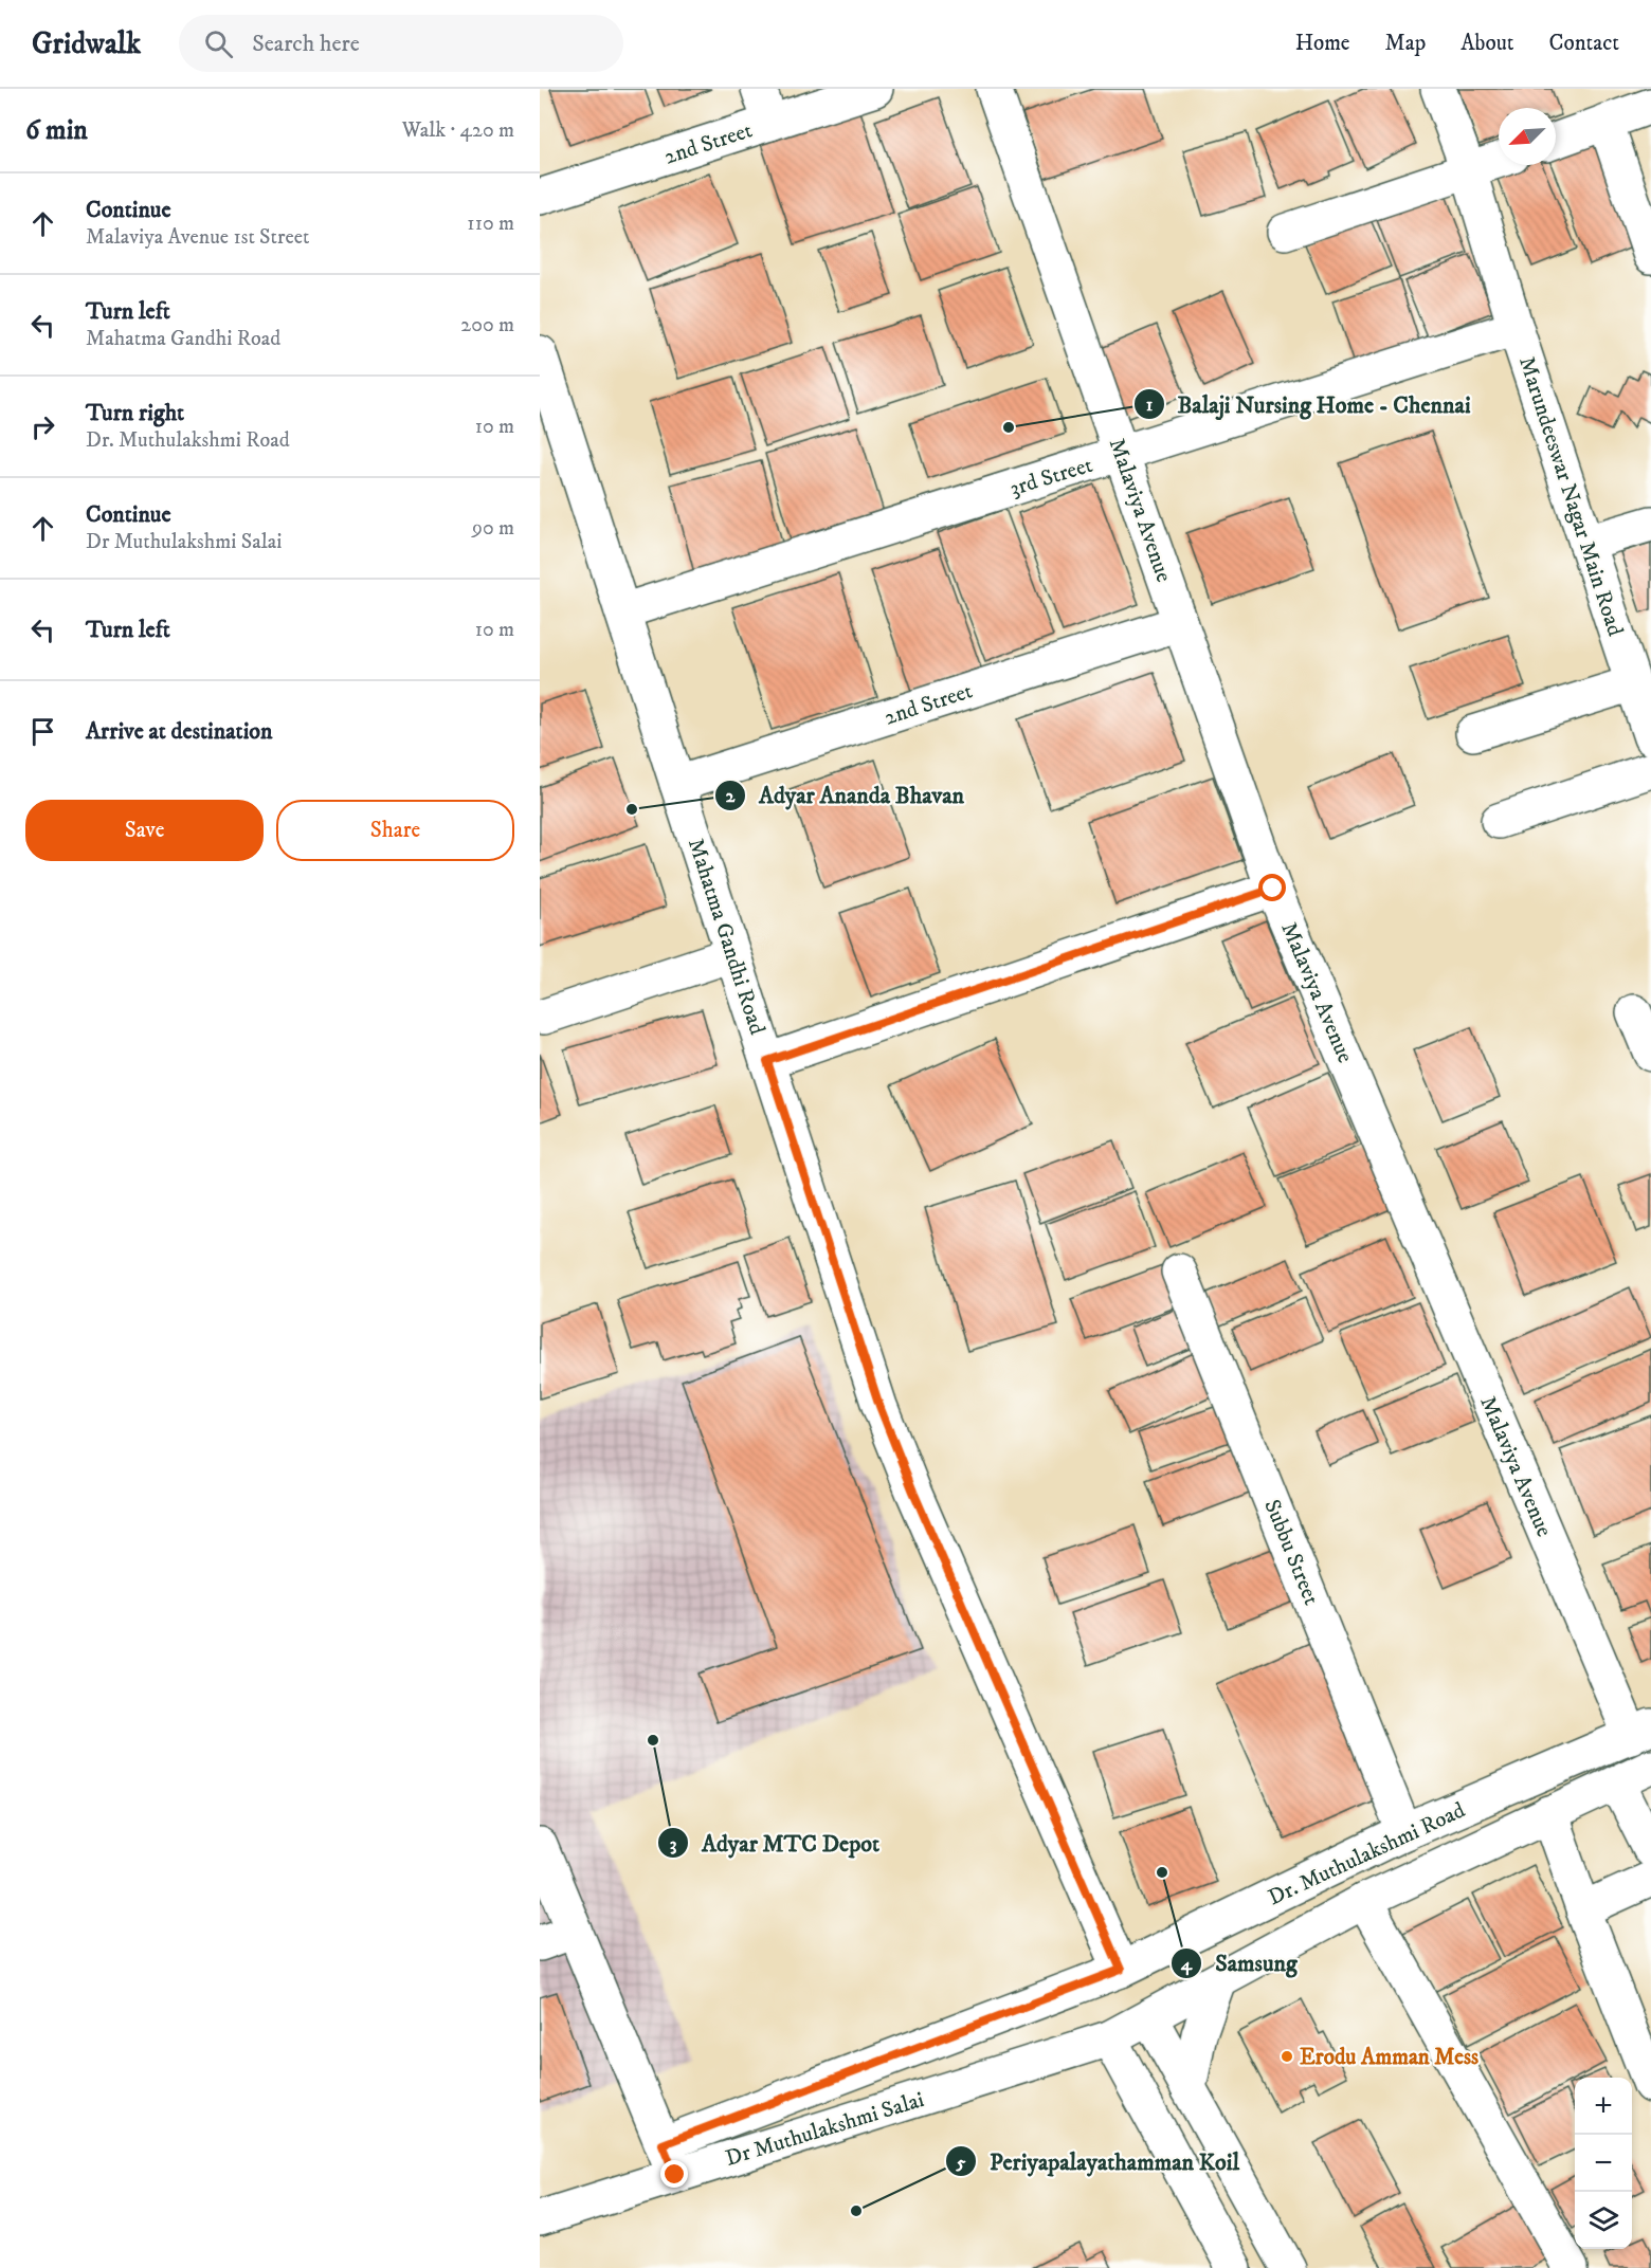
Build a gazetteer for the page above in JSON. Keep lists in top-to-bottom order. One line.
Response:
{"streets":{"street":["2nd Street","3rd Street","Marundeeswar Nagar Main Road","Malaviya Avenue","Mahatma Gandhi Road","Subbu Street","Dr. Muthulakshmi Road","Dr Muthulakshmi Salai"]},"crossings":[["2nd Street","Malaviya Avenue"],["2nd Street","Mahatma Gandhi Road"],["3rd Street","Marundeeswar Nagar Main Road"],["3rd Street","Malaviya Avenue"],["3rd Street","Mahatma Gandhi Road"],["Malaviya Avenue","Dr. Muthulakshmi Road"],["Mahatma Gandhi Road","Dr. Muthulakshmi Road"],["Subbu Street","Dr. Muthulakshmi Road"],["Dr. Muthulakshmi Road","Dr Muthulakshmi Salai"]],"places":["Balaji Nursing Home - Chennai","Adyar Ananda Bhavan","Adyar MTC Depot","Samsung","Erodu Amman Mess","Periyapalayathamman Koil"],"north":"bottom left","page":{"header":"Gridwalk","search":"Search here","nav":["Home","Map","About","Contact"],"heading":["6 min","Walk · 420 m"],"list":[["Continue","Malaviya Avenue 1st Street","110 m"],["Turn left","Mahatma Gandhi Road","200 m"],["Turn right","Dr. Muthulakshmi Road","10 m"],["Continue","Dr Muthulakshmi Salai","90 m"],["Turn left","10 m"],"Arrive at destination"],"buttons":["Save","Share"],"map_buttons":["+","−"]}}
